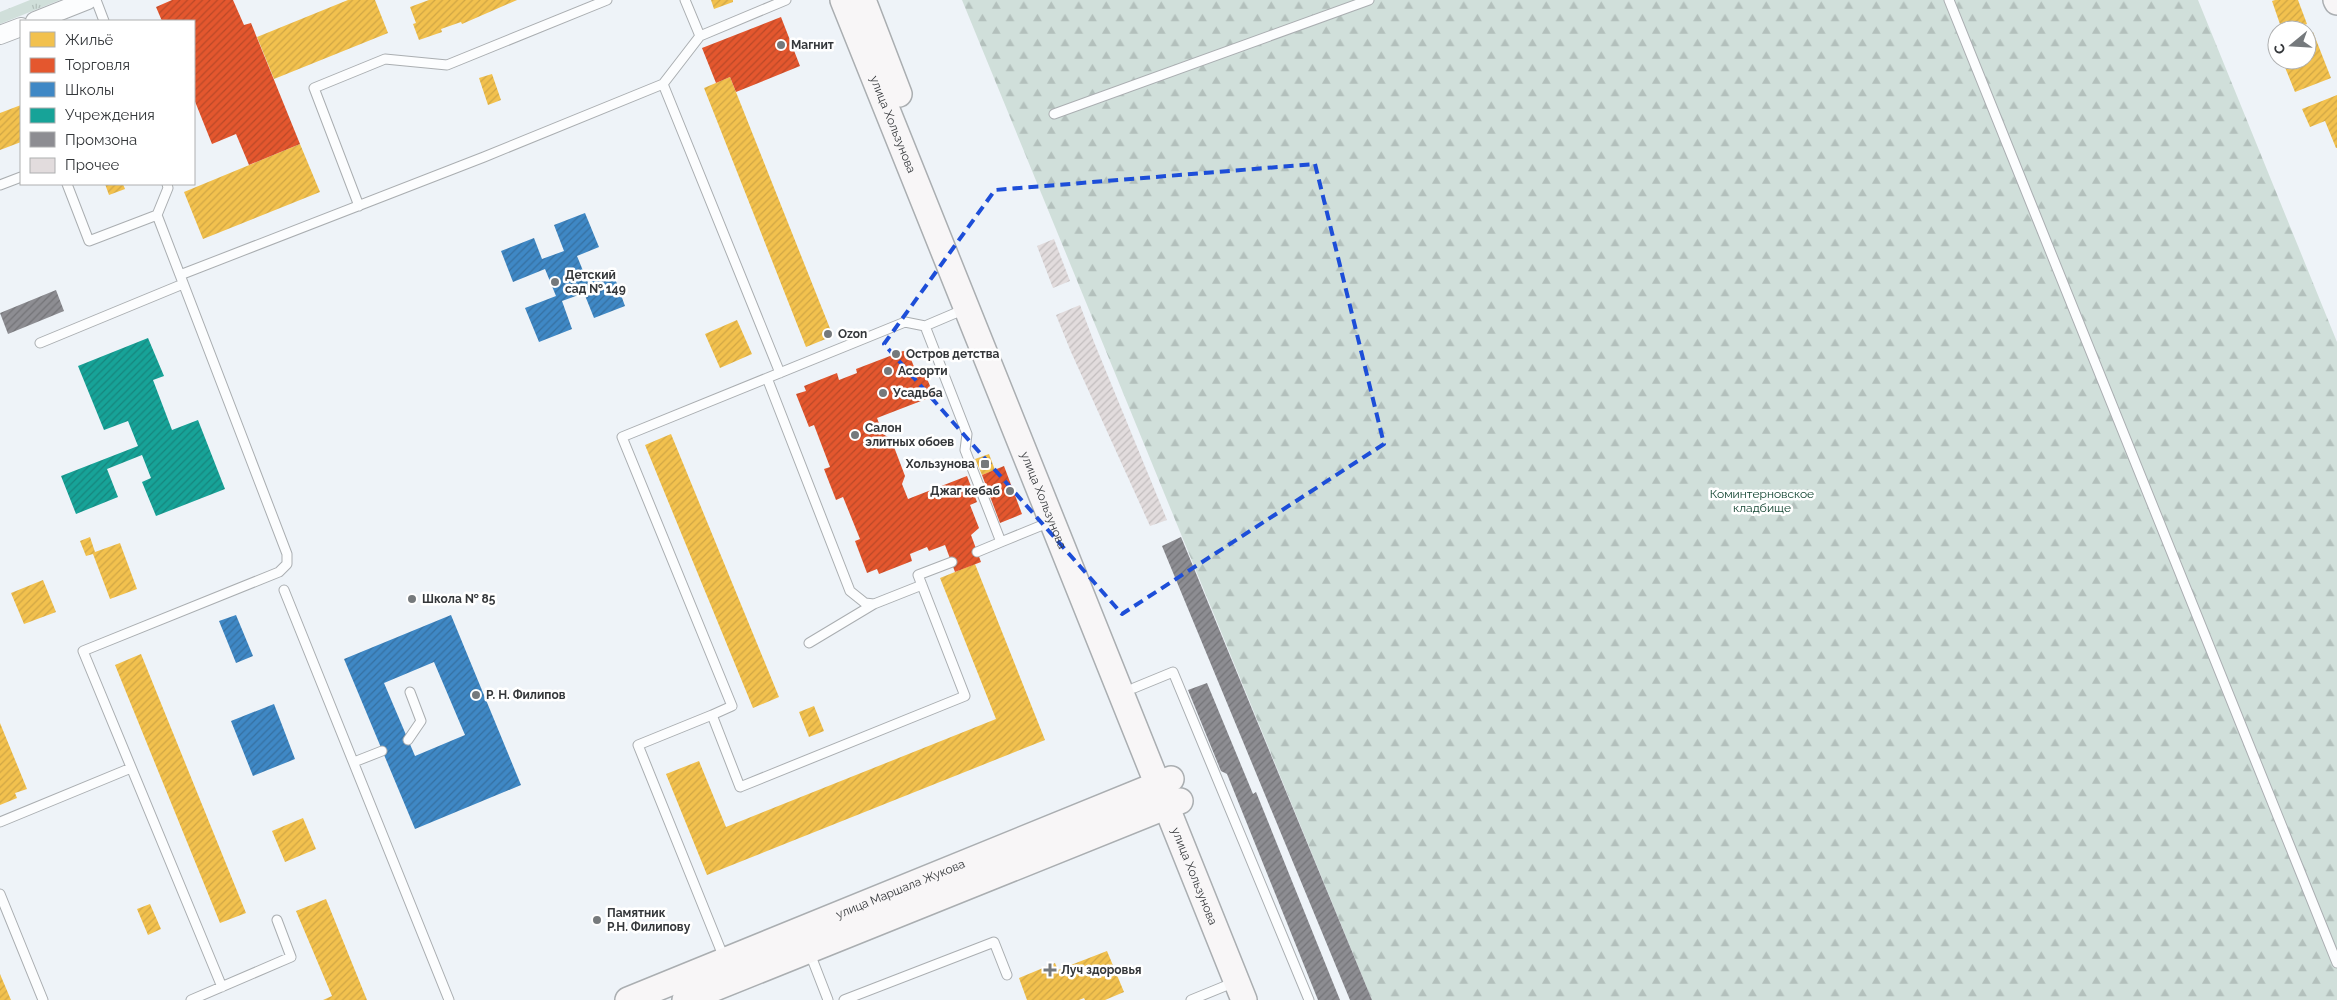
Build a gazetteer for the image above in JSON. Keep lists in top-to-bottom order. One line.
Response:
{"streets":{"main road":["улица Хользунова","улица Маршала Жукова"]},"crossings":[["улица Хользунова","улица Маршала Жукова"]],"parks":["Коминтерновское кладбище"],"places":{"other":["Магнит","Детский сад № 149","Ozon","Остров детства","Ассорти","Усадьба","Салон элитных обоев","Джаг кебаб","Школа № 85","Р. Н. Филипов","Памятник Р.Н. Филипову"],"transit":["Хользунова"],"health":["Луч здоровья"]},"legend":["Жильё","Торговля","Школы","Учреждения","Промзона","Прочее"],"north":"left"}
